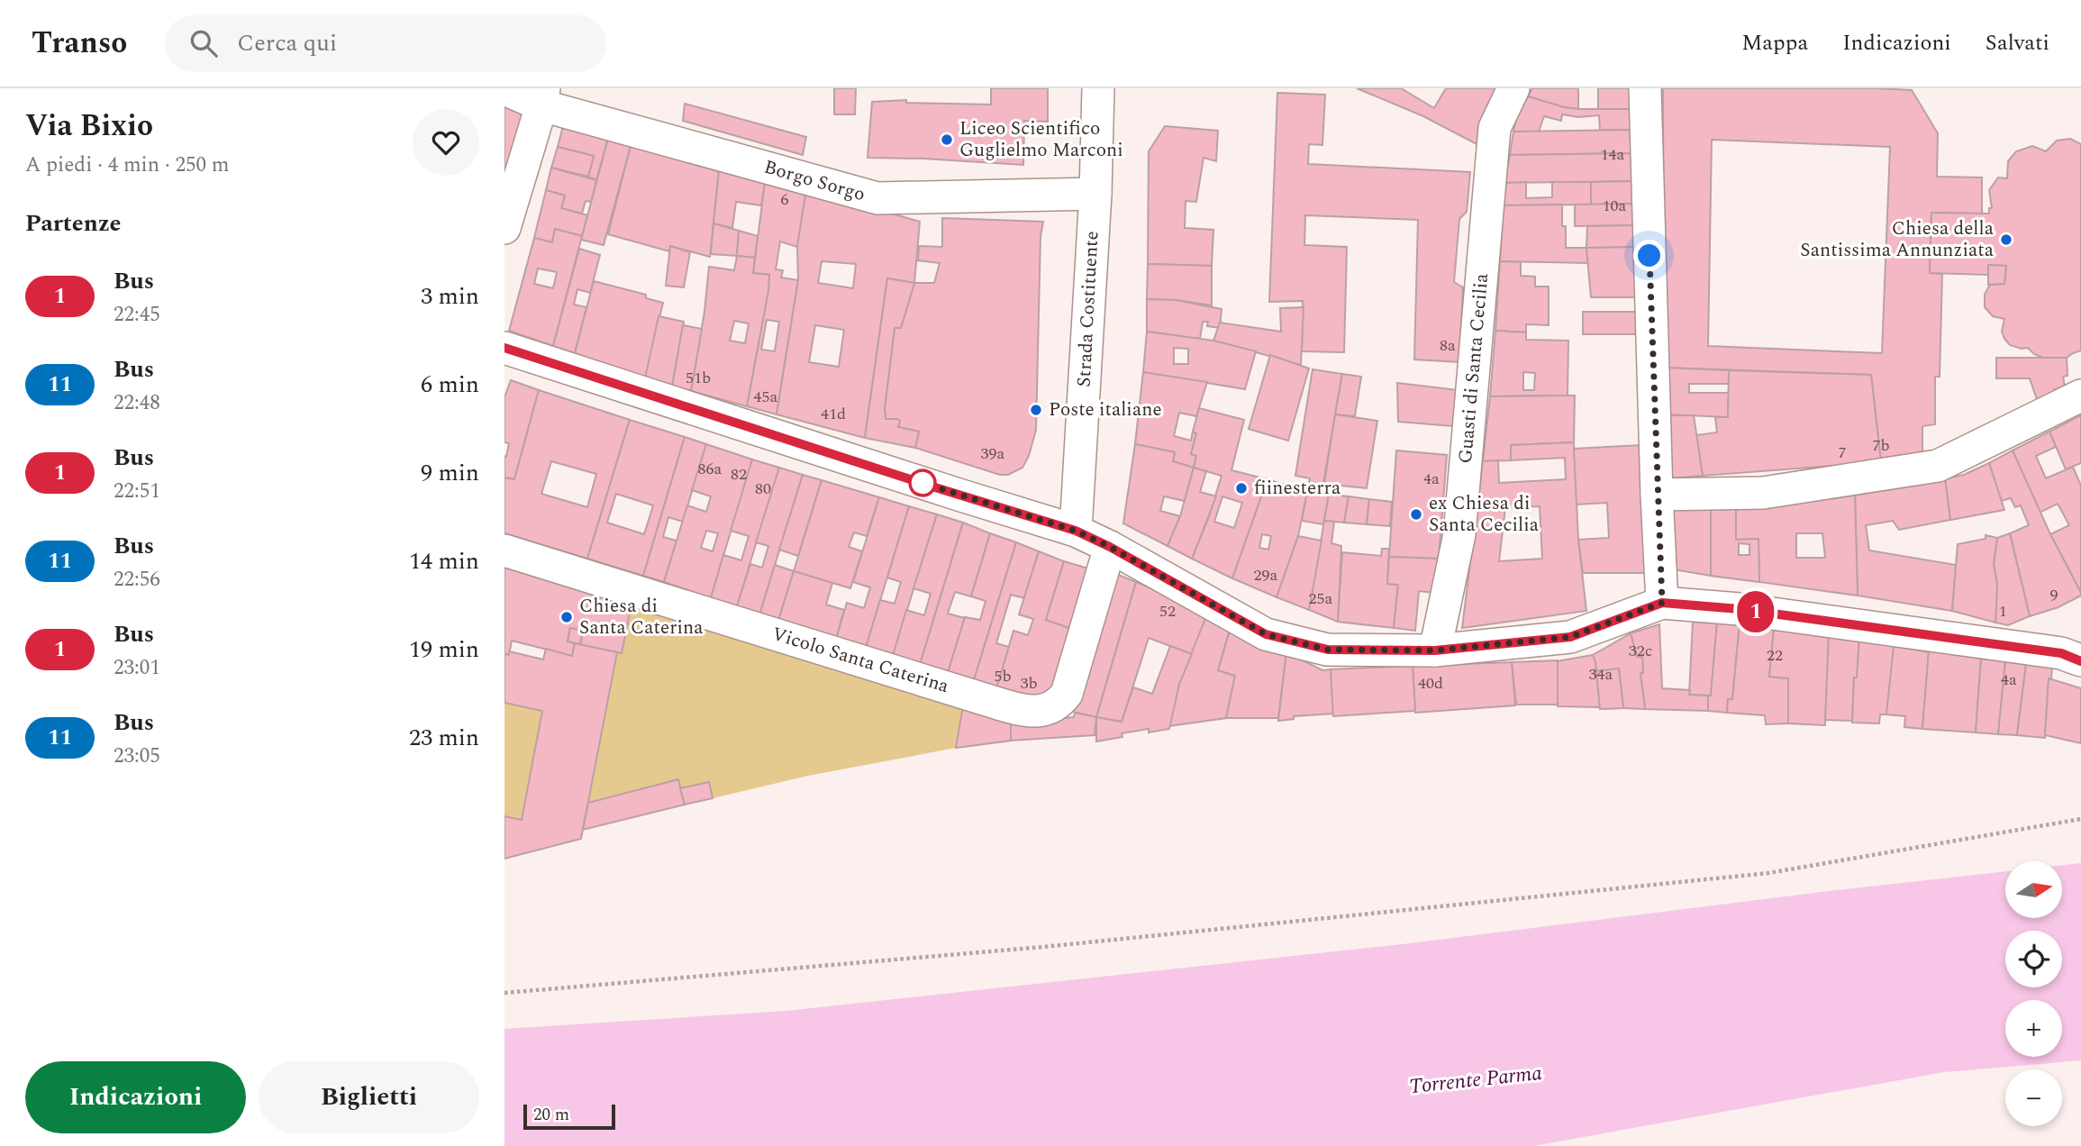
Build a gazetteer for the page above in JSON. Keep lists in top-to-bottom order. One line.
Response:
{"streets":{"street":["Borgo Sorgo","Strada Costituente","Guasti di Santa Cecilia","Vicolo Santa Caterina"]},"crossings":[["Borgo Sorgo","Strada Costituente"]],"water":["Torrente Parma"],"places":["Liceo Scientifico Guglielmo Marconi","Chiesa della Santissima Annunziata","Poste italiane","fiinesterra","ex Chiesa di Santa Cecilia","Chiesa di Santa Caterina"],"lines":["bus line 1"],"house_numbers":["14a","6","10a","8a","51b","45a","41d","7b","7","39a","86a","82","4a","80","29a","9","25a","52","1","32c","22","34a","5b","4a","3b","40d"],"scale_bar":"20 m","north":"right","page":{"header":"Transo","search":"Cerca qui","nav":["Mappa","Indicazioni","Salvati"],"heading":[["Via Bixio","A piedi · 4 min · 250 m"],"Partenze"],"on_map":"1","list":[{"mark":"1","name":"Bus","note":"22:45","value":"3 min"},{"mark":"11","name":"Bus","note":"22:48","value":"6 min"},{"mark":"1","name":"Bus","note":"22:51","value":"9 min"},{"mark":"11","name":"Bus","note":"22:56","value":"14 min"},{"mark":"1","name":"Bus","note":"23:01","value":"19 min"},{"mark":"11","name":"Bus","note":"23:05","value":"23 min"}],"map_buttons":["+","−"],"buttons":["Indicazioni","Biglietti"],"scale":"20 m"}}
